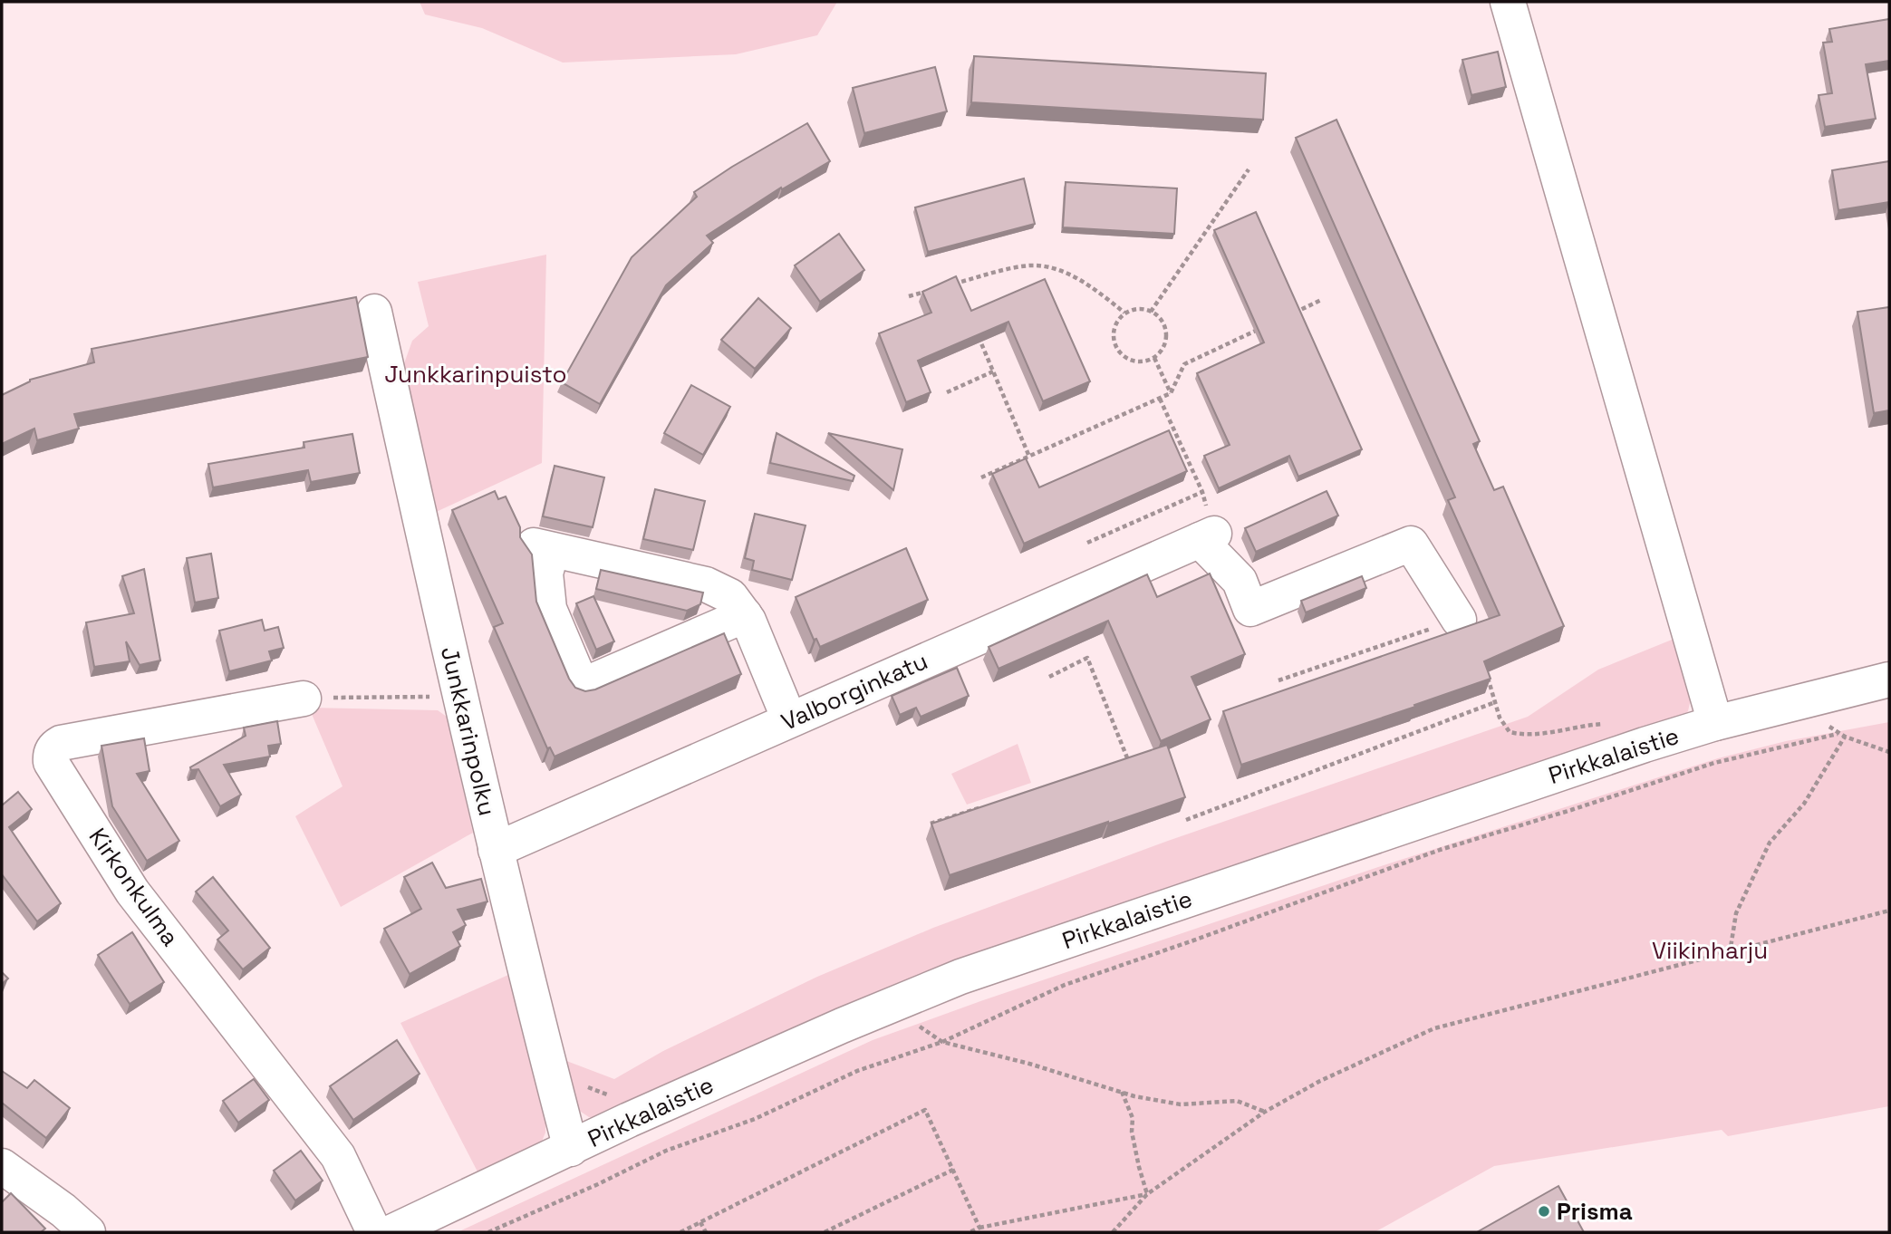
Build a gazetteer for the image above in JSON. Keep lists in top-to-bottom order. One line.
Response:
{"streets":{"street":["Valborginkatu","Junkkarinpolku","Pirkkalaistie","Kirkonkulma"]},"crossings":[["Valborginkatu","Junkkarinpolku"],["Junkkarinpolku","Pirkkalaistie"]],"parks":["Junkkarinpuisto","Viikinharju"],"places":["Prisma"]}
